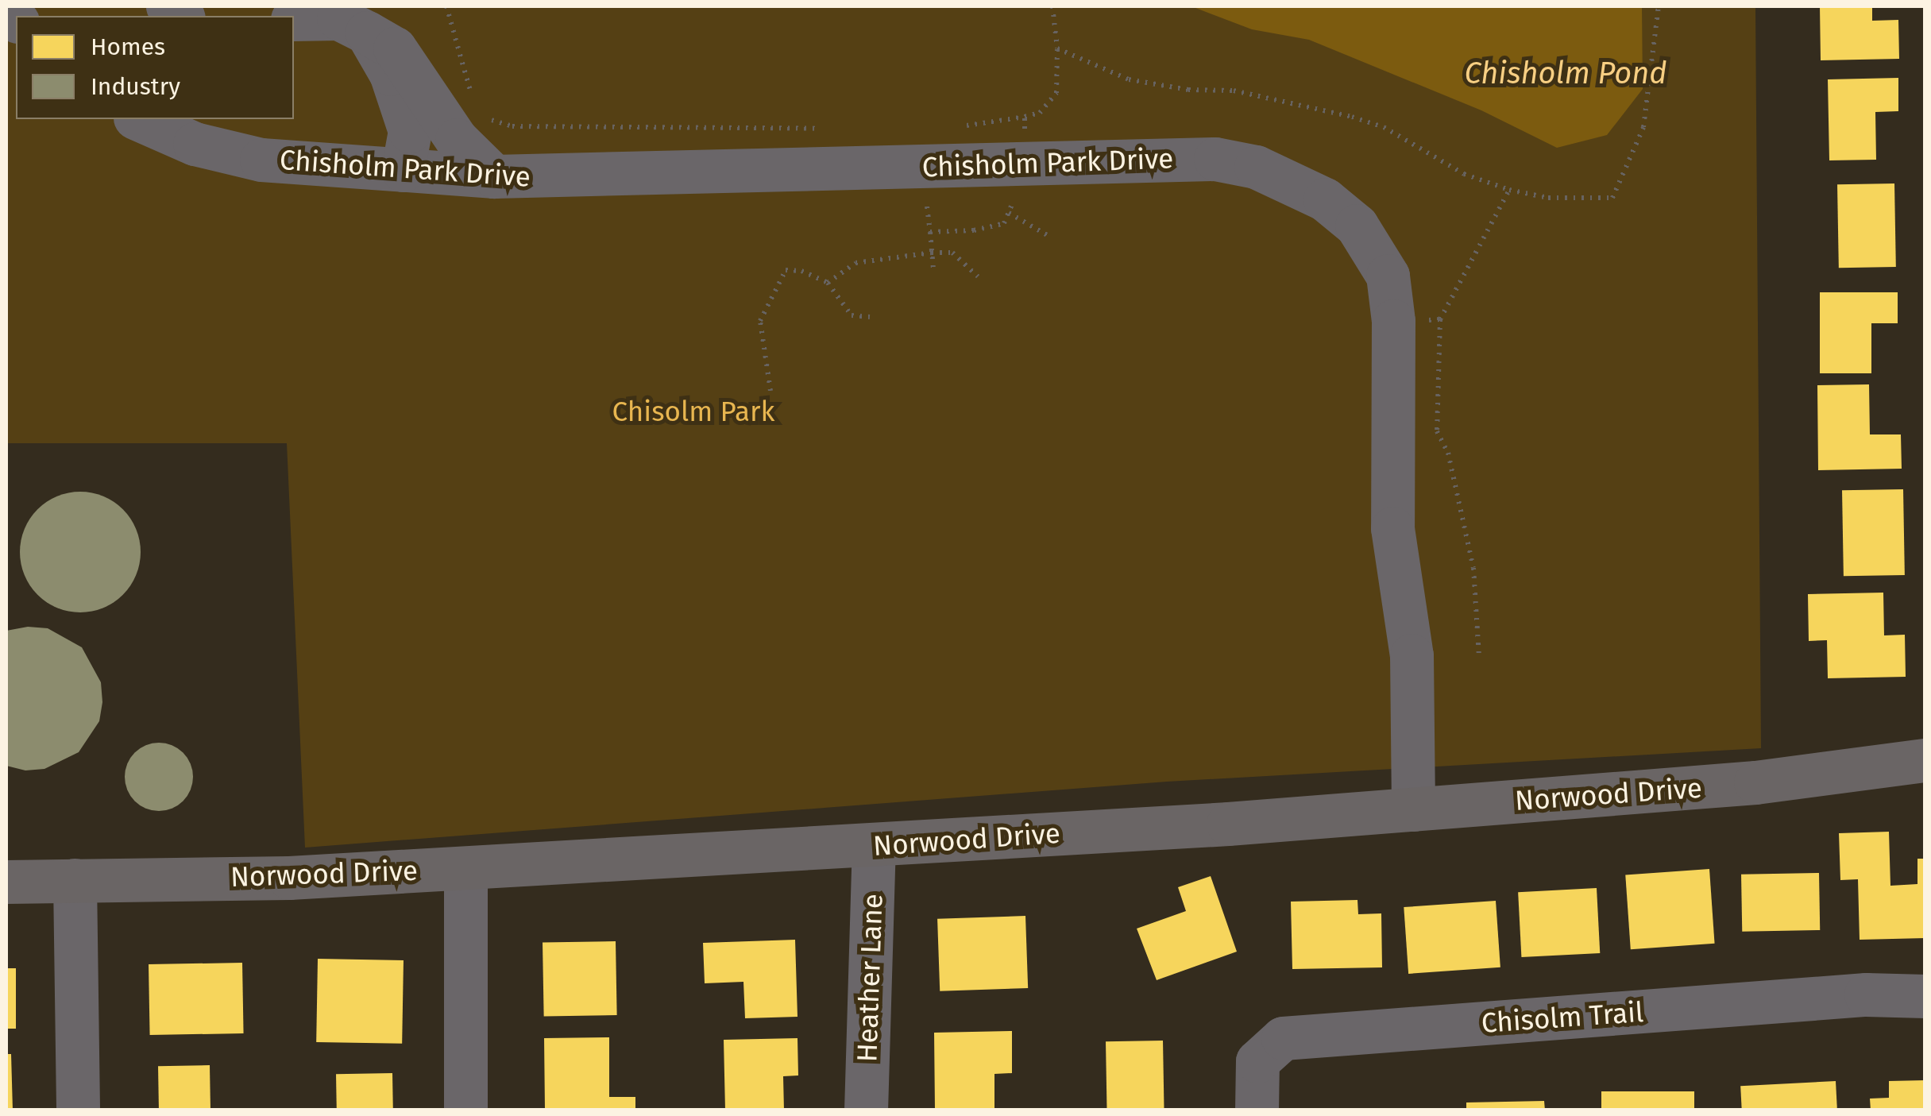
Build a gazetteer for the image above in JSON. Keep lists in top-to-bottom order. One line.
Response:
{"streets":{"main road":["Norwood Drive"],"street":["Chisholm Park Drive","Heather Lane","Chisolm Trail"]},"crossings":[["Chisholm Park Drive","Norwood Drive"],["Norwood Drive","Heather Lane"]],"water":["Chisholm Pond"],"parks":["Chisolm Park"],"legend":["Homes","Industry"]}
